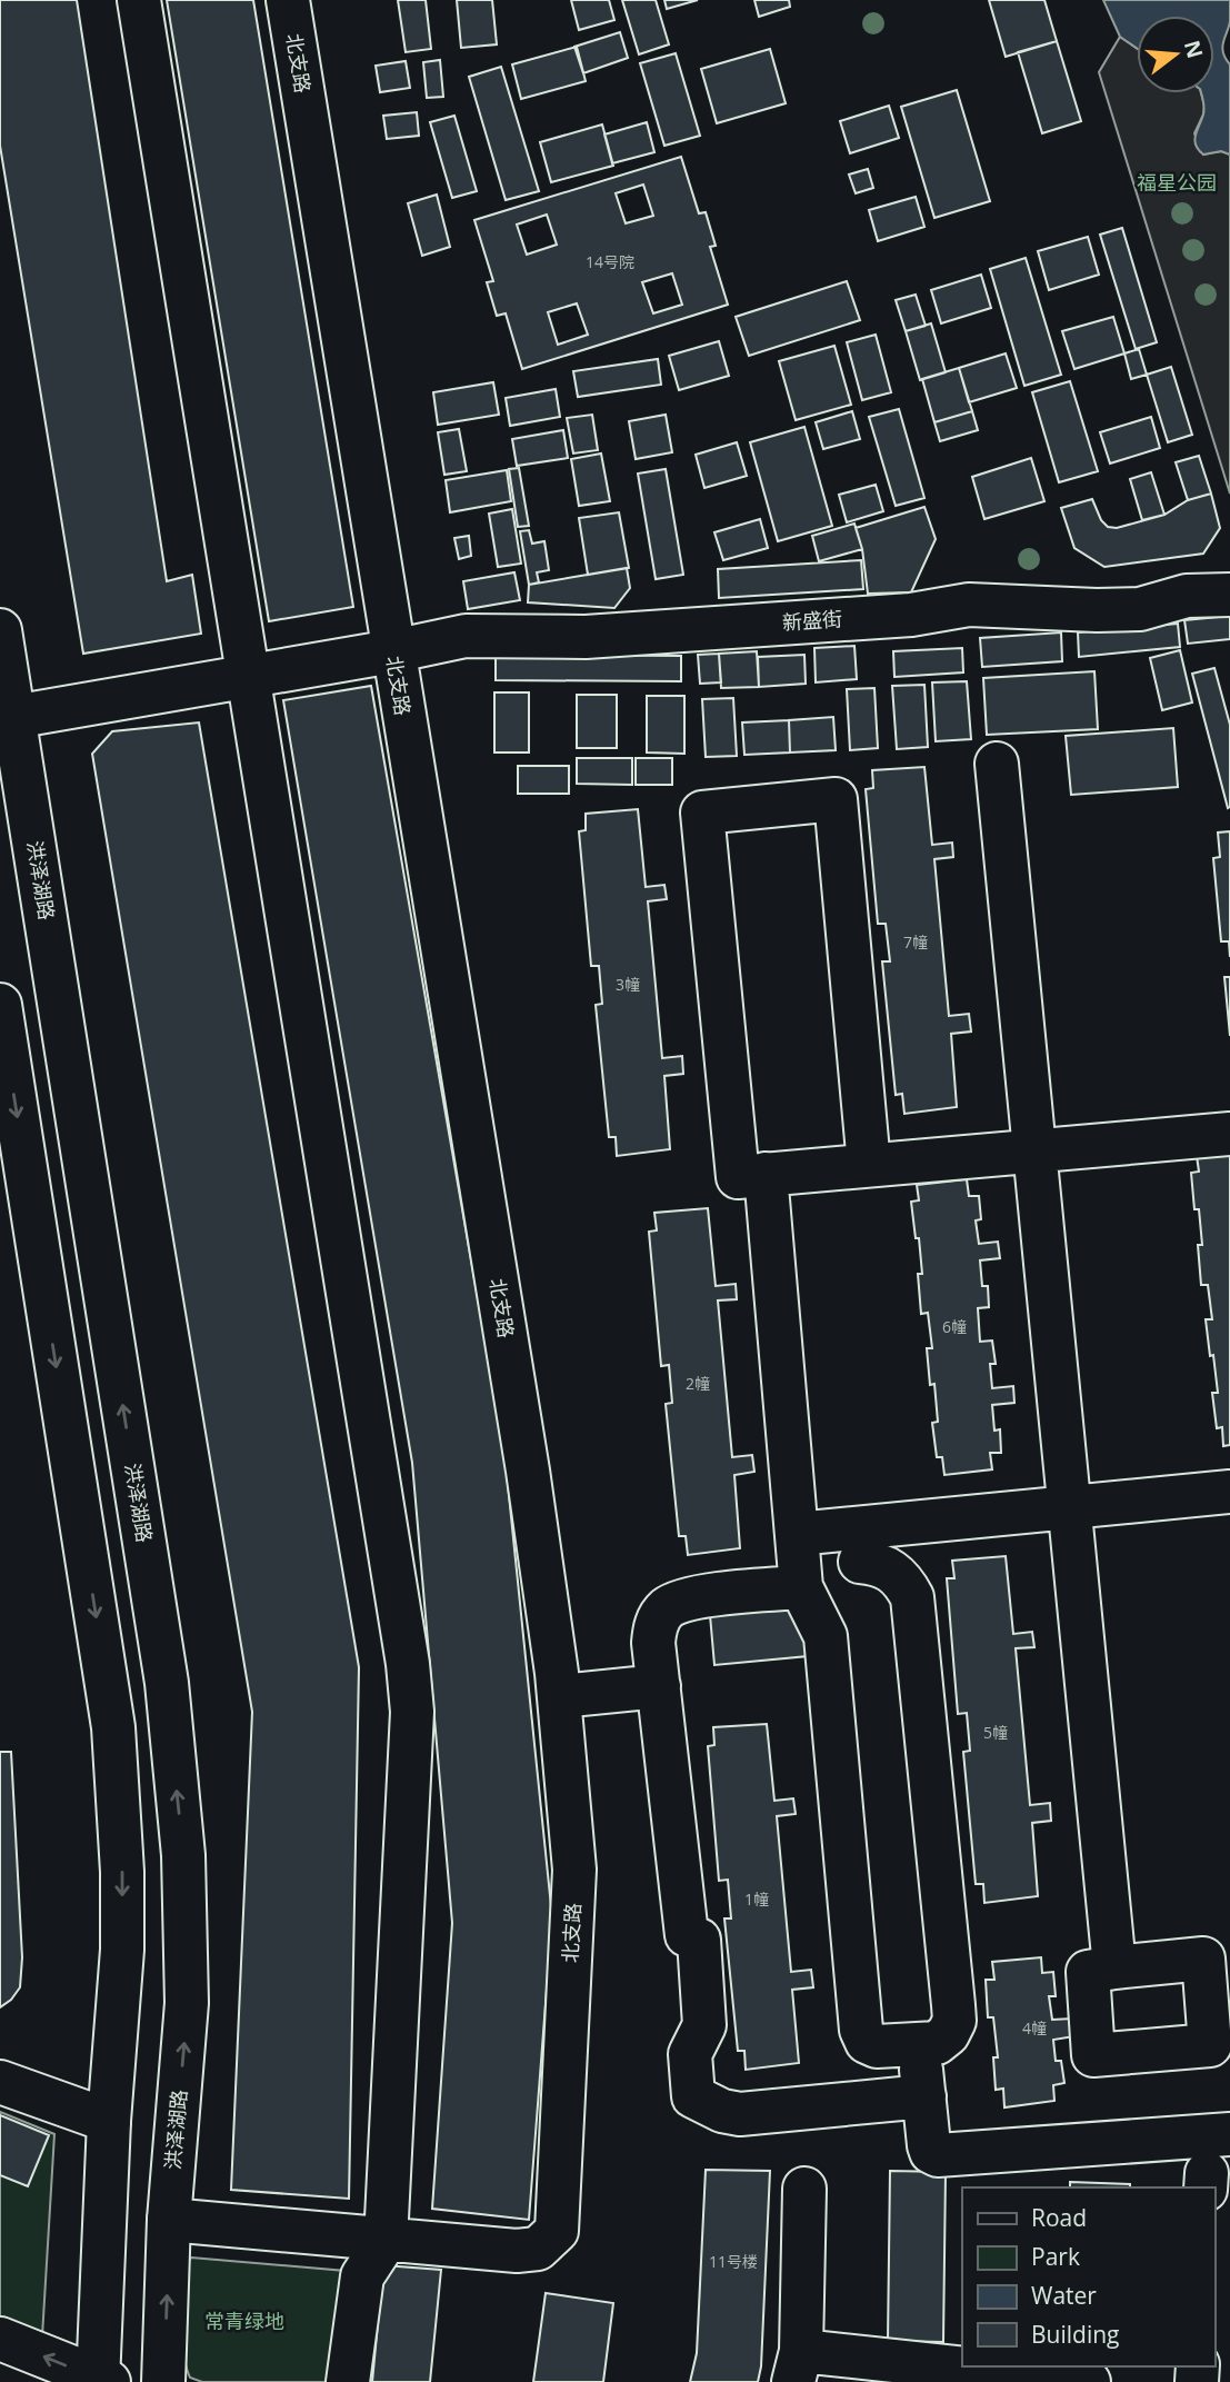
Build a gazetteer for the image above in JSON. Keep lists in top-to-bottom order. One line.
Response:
{"streets":{"street":["北支路","新盛街","洪泽湖路"]},"crossings":[["北支路","新盛街"],["北支路","洪泽湖路"],["新盛街","洪泽湖路"]],"parks":["福星公园","常青绿地"],"house_numbers":["14号院","7幢","3幢","6幢","2幢","5幢","1幢","4幢","11号楼"],"legend":["Road","Park","Water","Building"],"north":"right"}
